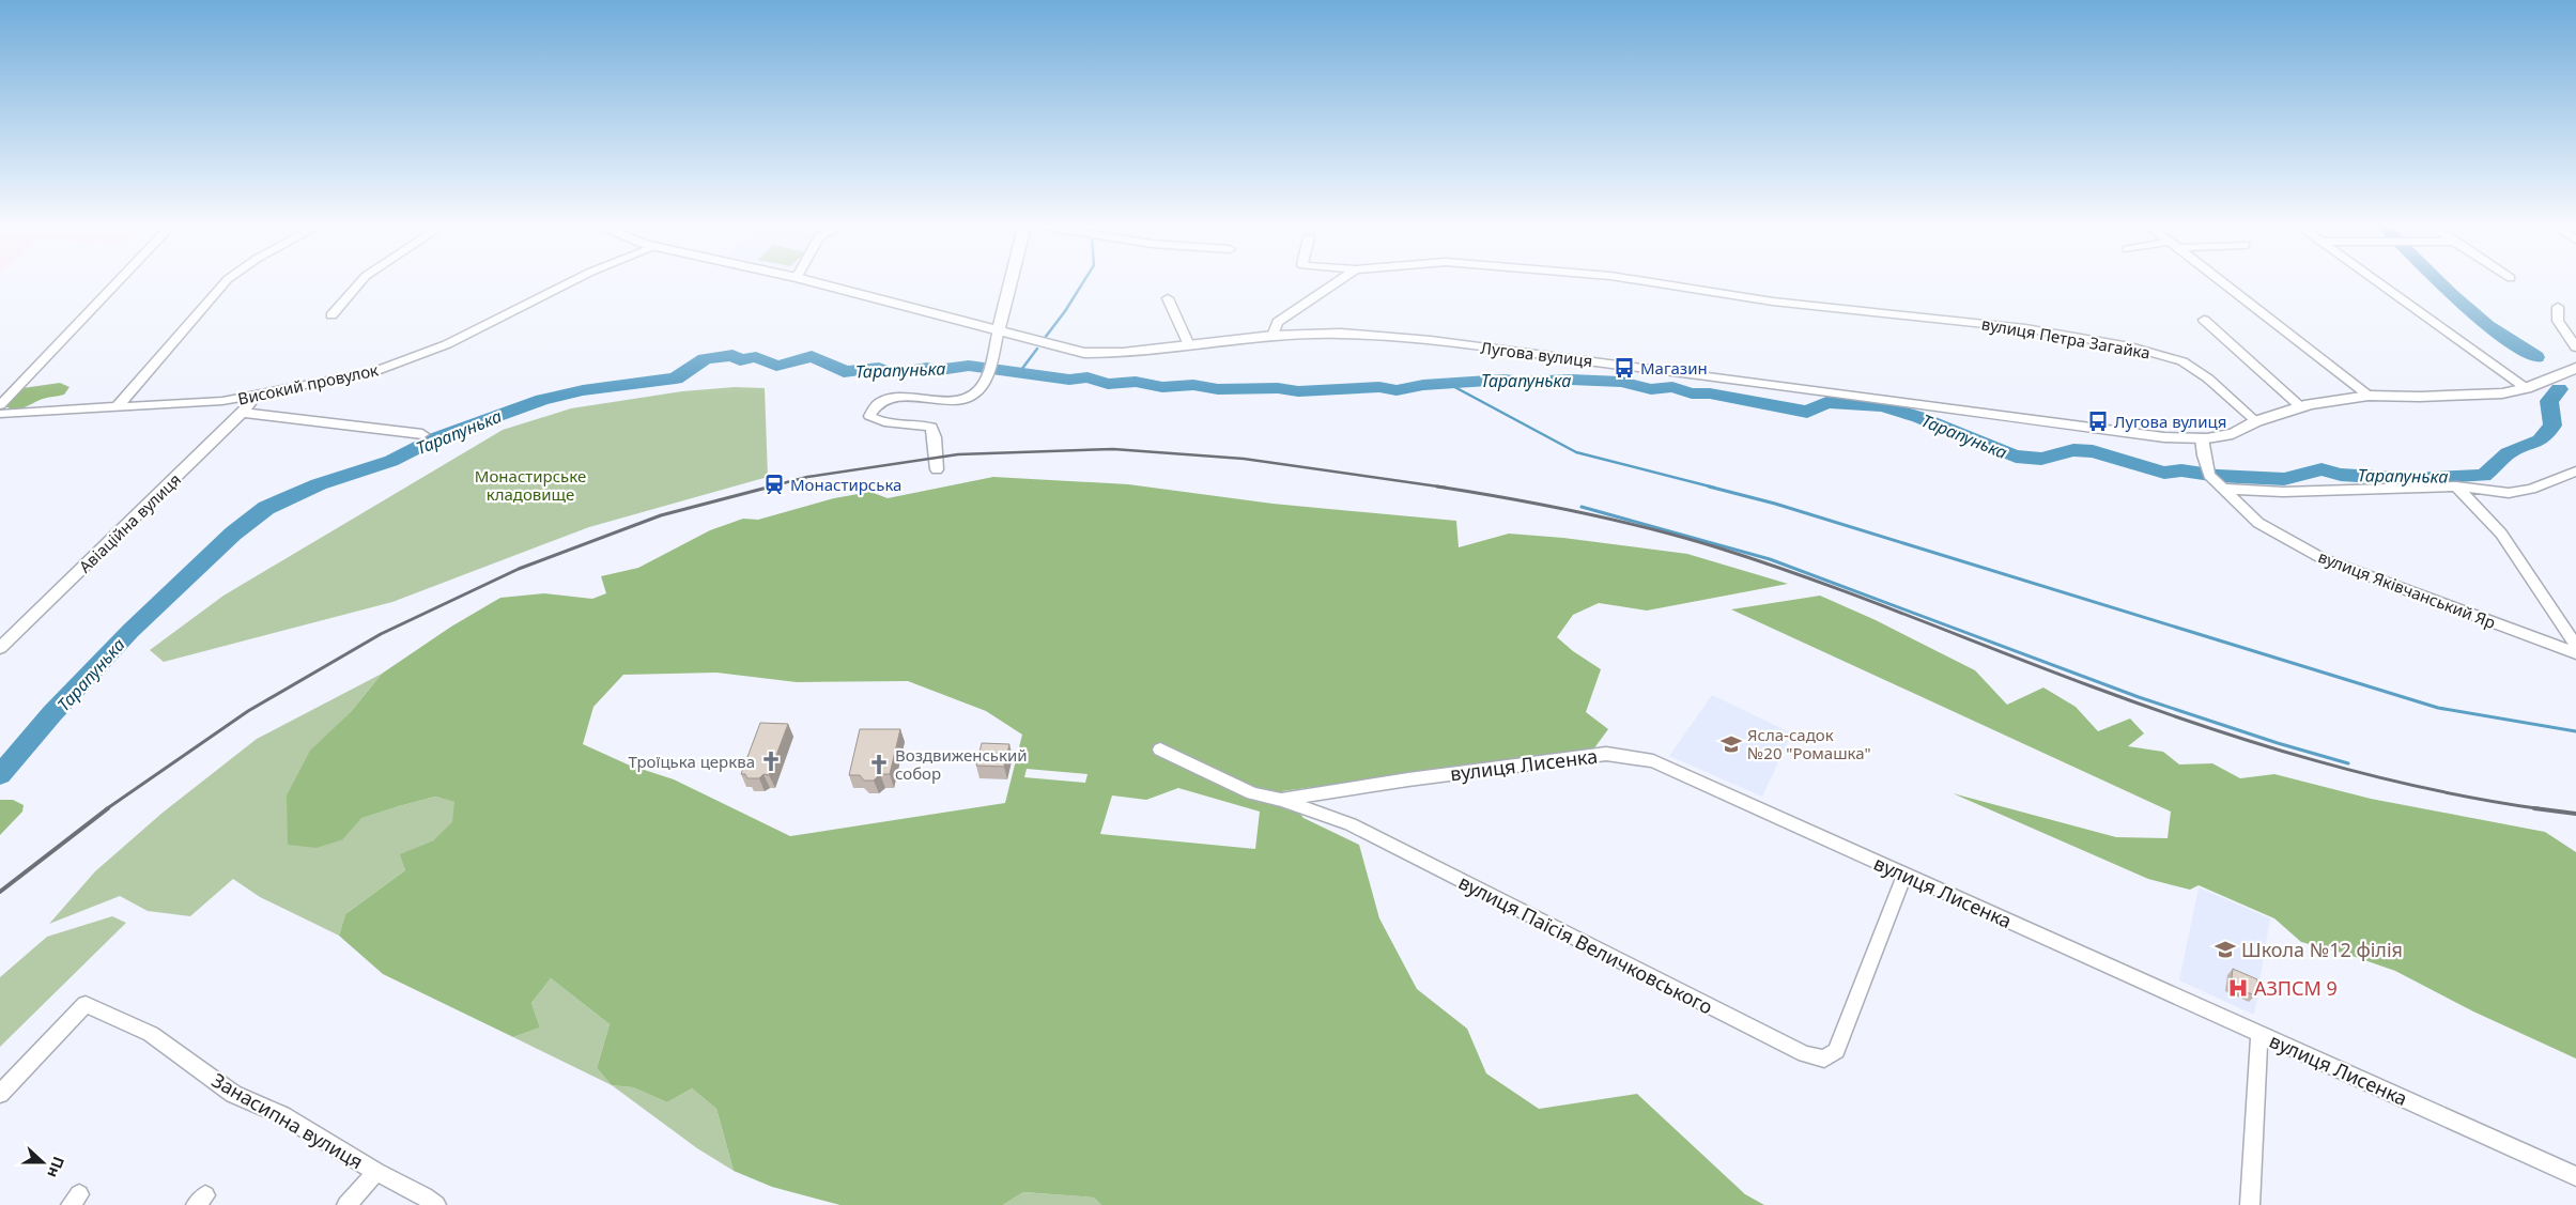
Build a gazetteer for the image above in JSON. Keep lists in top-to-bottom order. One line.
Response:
{"streets":{"street":["вулиця Петра Загайка","Лугова вулиця","Високий провулок","Авіаційна вулиця","вулиця Яківчанський Яр","вулиця Лисенка","вулиця Паїсія Величковського","Занасипна вулиця"]},"crossings":[["вулиця Петра Загайка","Лугова вулиця"],["Лугова вулиця","вулиця Яківчанський Яр"],["Високий провулок","Авіаційна вулиця"],["вулиця Лисенка","вулиця Паїсія Величковського"]],"water":["Тарапунька"],"parks":["Монастирське кладовище"],"places":{"bus stop":["Магазин","Лугова вулиця"],"station":["Монастирська"],"school or university":["Ясла-садок №20 \"Ромашка\"","Школа №12 філія"],"church":["Троїцька церква","Воздвиженський собор"],"hospital":["АЗПСМ 9"]},"north":"right"}
